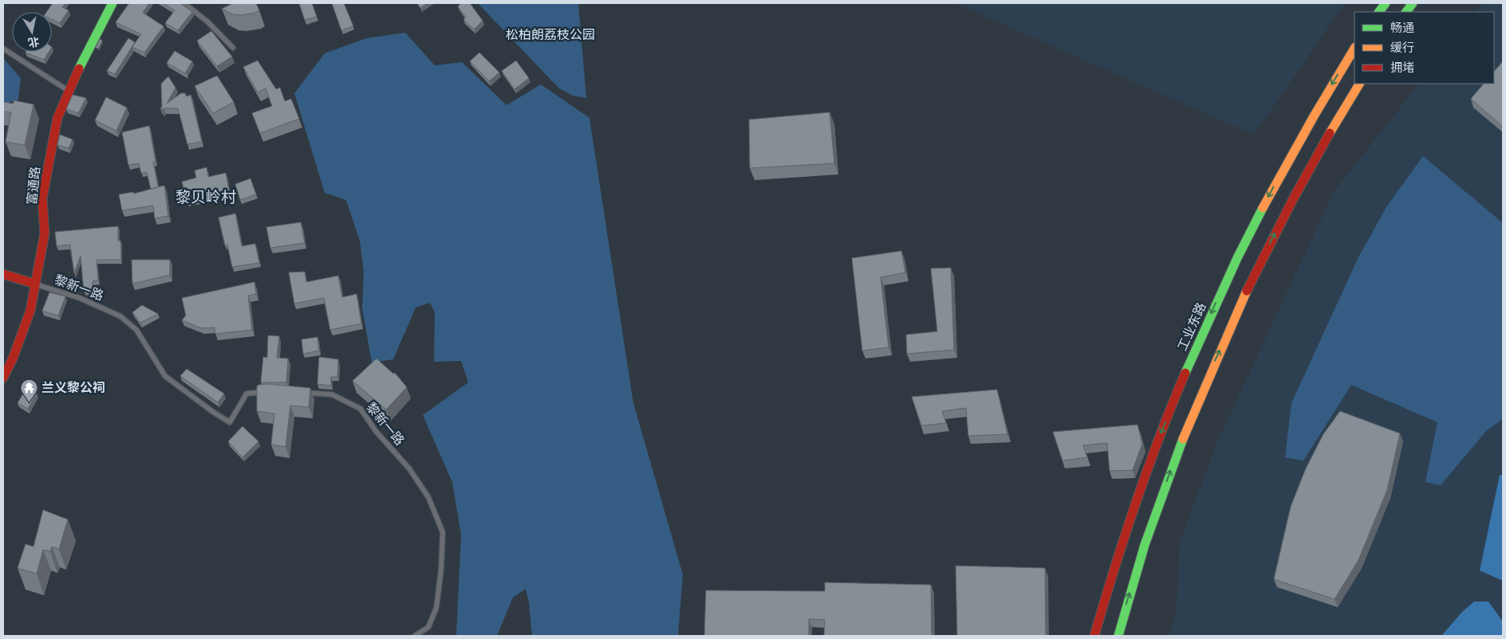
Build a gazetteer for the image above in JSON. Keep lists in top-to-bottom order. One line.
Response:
{"streets":{"main road":["富通路","工业东路"],"lane":["黎新一路"]},"crossings":[["富通路","黎新一路"]],"districts":["黎贝岭村"],"parks":["松柏朗荔枝公园"],"places":{"temple":["兰义黎公祠"]},"legend":["畅通","缓行","拥堵"],"north":"bottom"}
